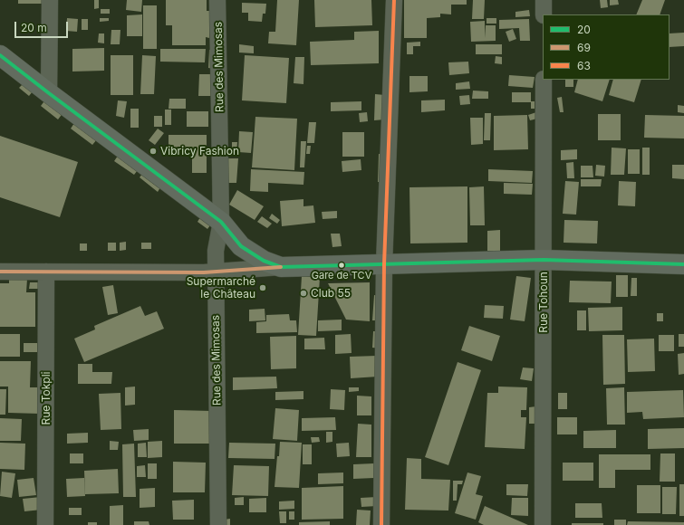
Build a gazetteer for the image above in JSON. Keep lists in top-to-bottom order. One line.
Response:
{"streets":{"street":["Rue des Mimosas","Rue Tohoun","Rue Tokpli"]},"places":["Vibricy Fashion","Gare de TCV","Supermarché le Château","Club 55"],"lines":["transit line 63","transit line 20","transit line 69"],"legend":["20","69","63"],"scale_bar":"20 m"}
